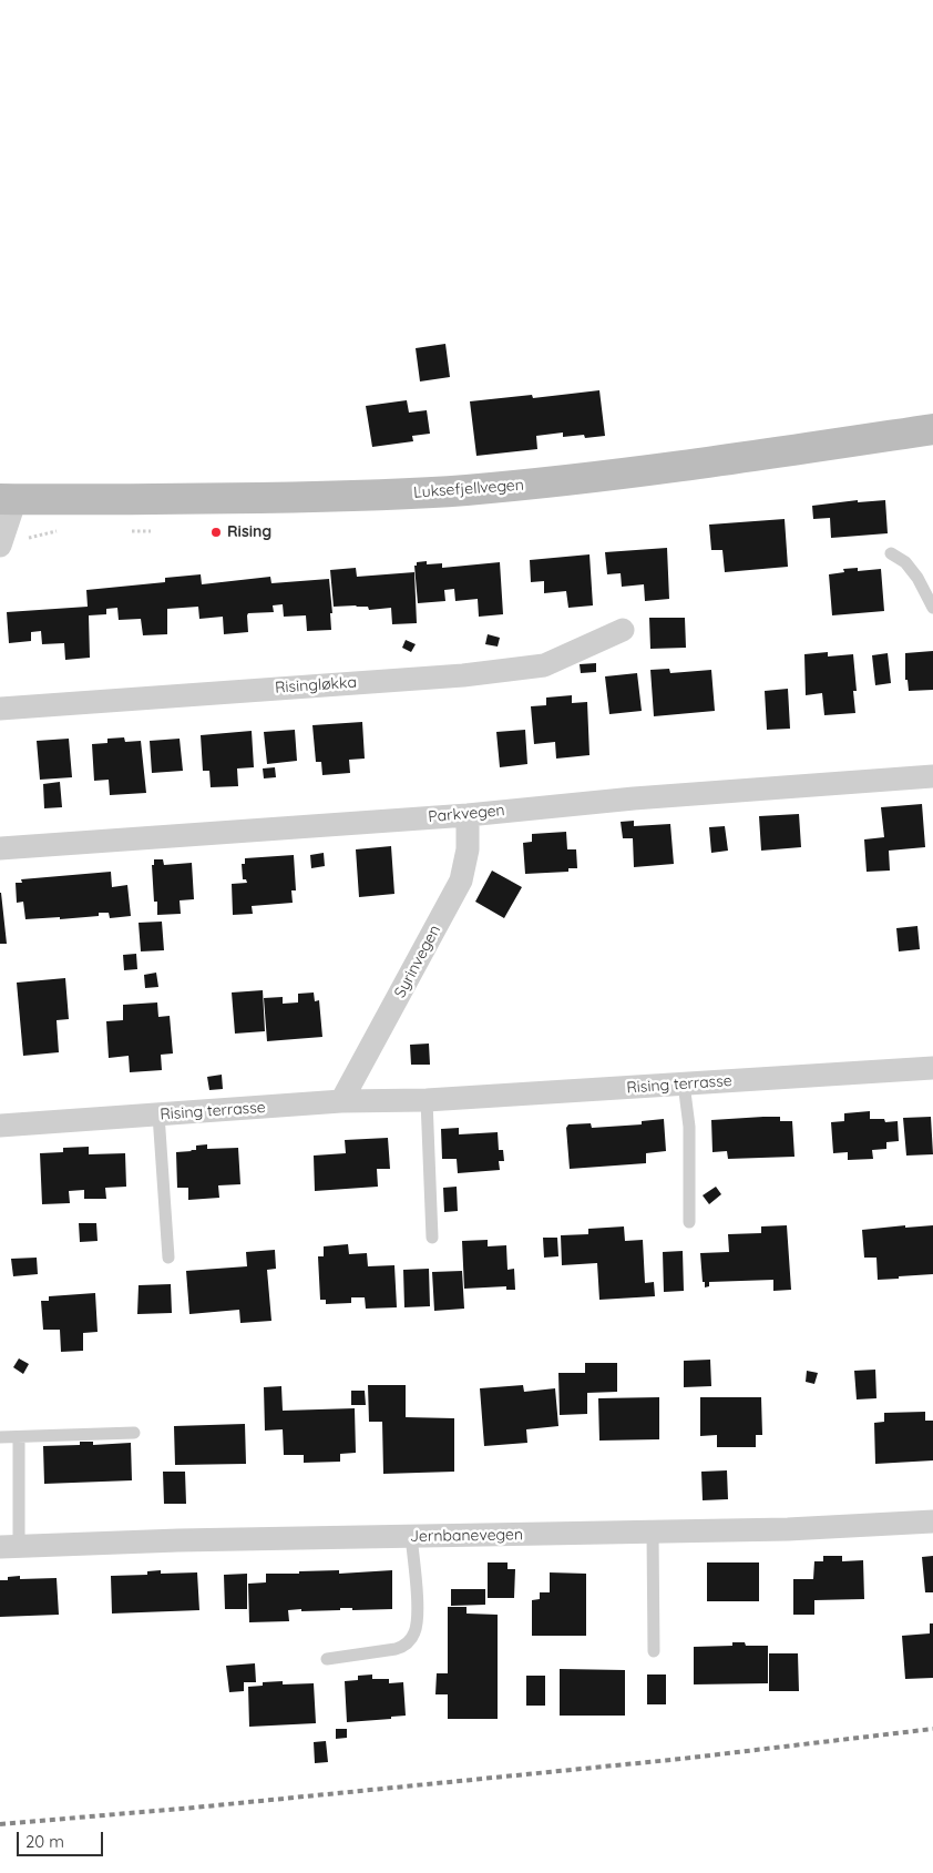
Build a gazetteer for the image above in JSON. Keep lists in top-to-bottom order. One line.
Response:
{"streets":{"main road":["Luksefjellvegen"],"street":["Risingløkka","Parkvegen","Syrinvegen","Rising terrasse","Jernbanevegen"]},"crossings":[["Parkvegen","Syrinvegen"],["Syrinvegen","Rising terrasse"]],"places":["Rising"],"scale_bar":"20 m"}
